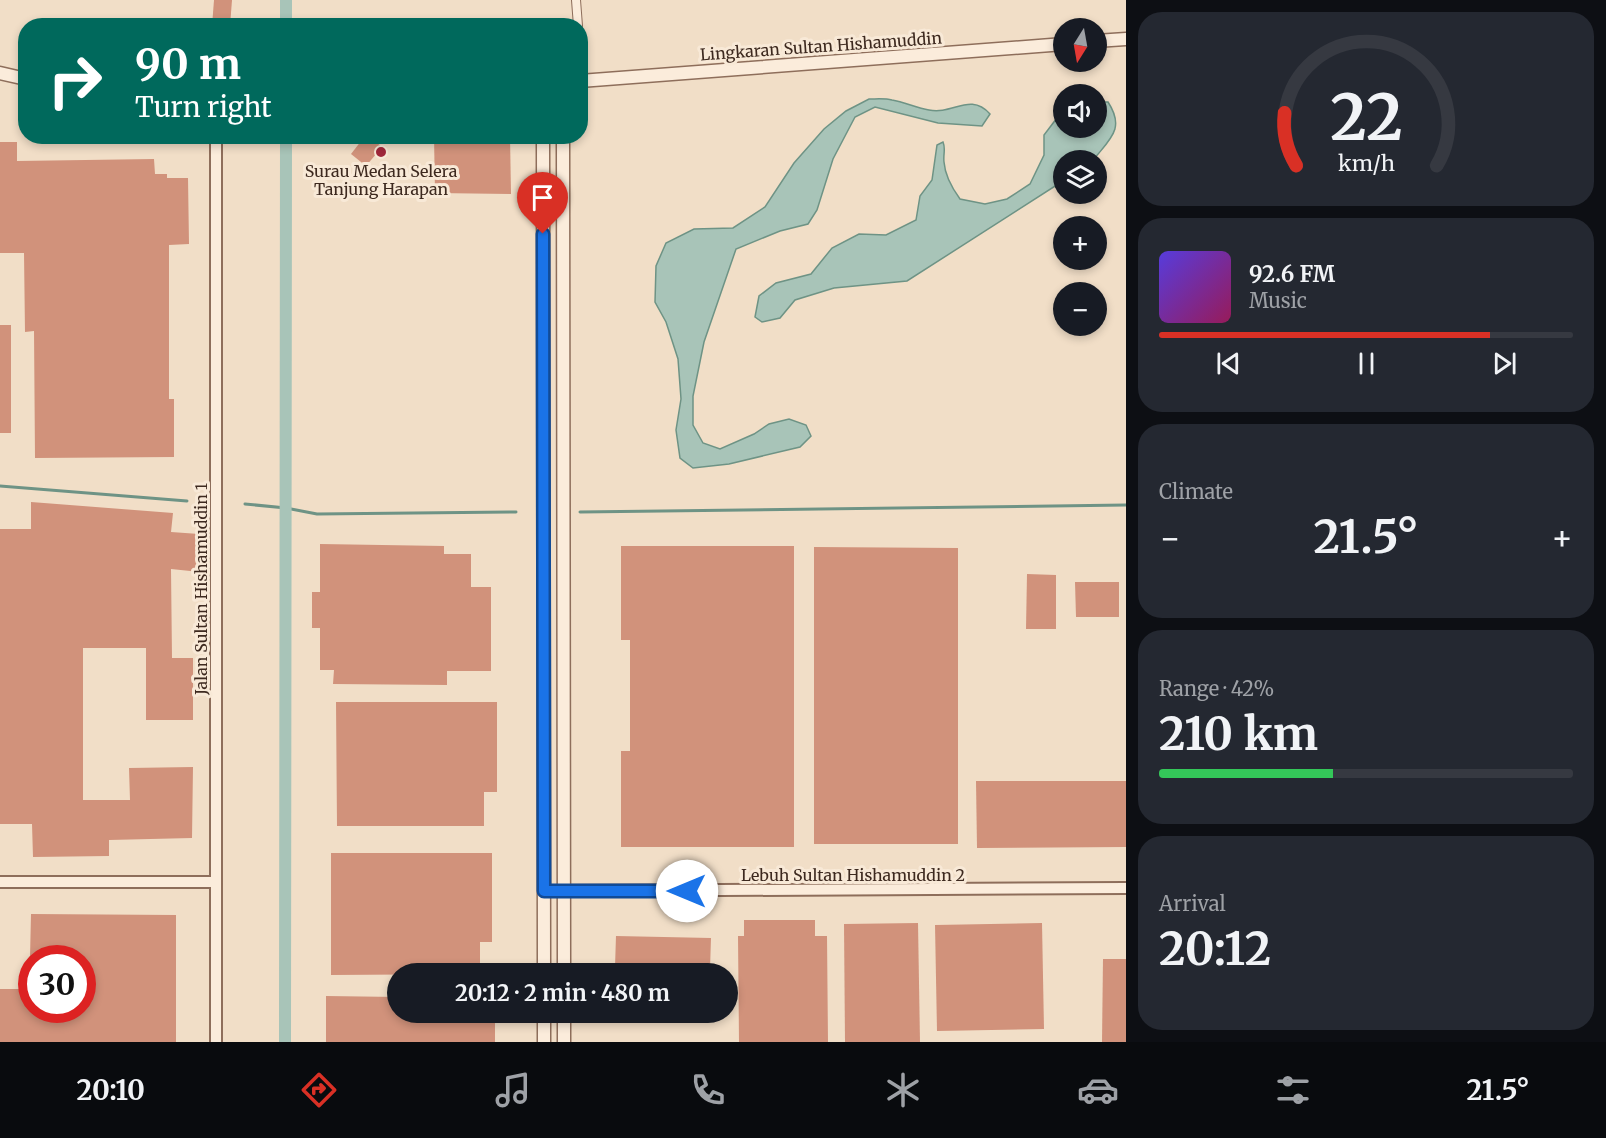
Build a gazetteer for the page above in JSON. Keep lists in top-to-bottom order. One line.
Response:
{"streets":{"street":["Lingkaran Sultan Hishamuddin","Jalan Sultan Hishamuddin 1","Lebuh Sultan Hishamuddin 2"]},"places":["Surau Medan Selera Tanjung Harapan"],"north":"bottom","page":{"map_buttons":["+","−"],"turn":["90 m","Turn right"],"song":["92.6 FM","Music"],"tile":["Climate",["Range · 42%","210 km"],["Arrival","20:12"]],"heat":["−","21.5°","+"],"limit":"30","trip":"20:12 · 2 min · 480 m","tabs":["20:10","21.5°"],"gauge":["22","km/h"]}}
